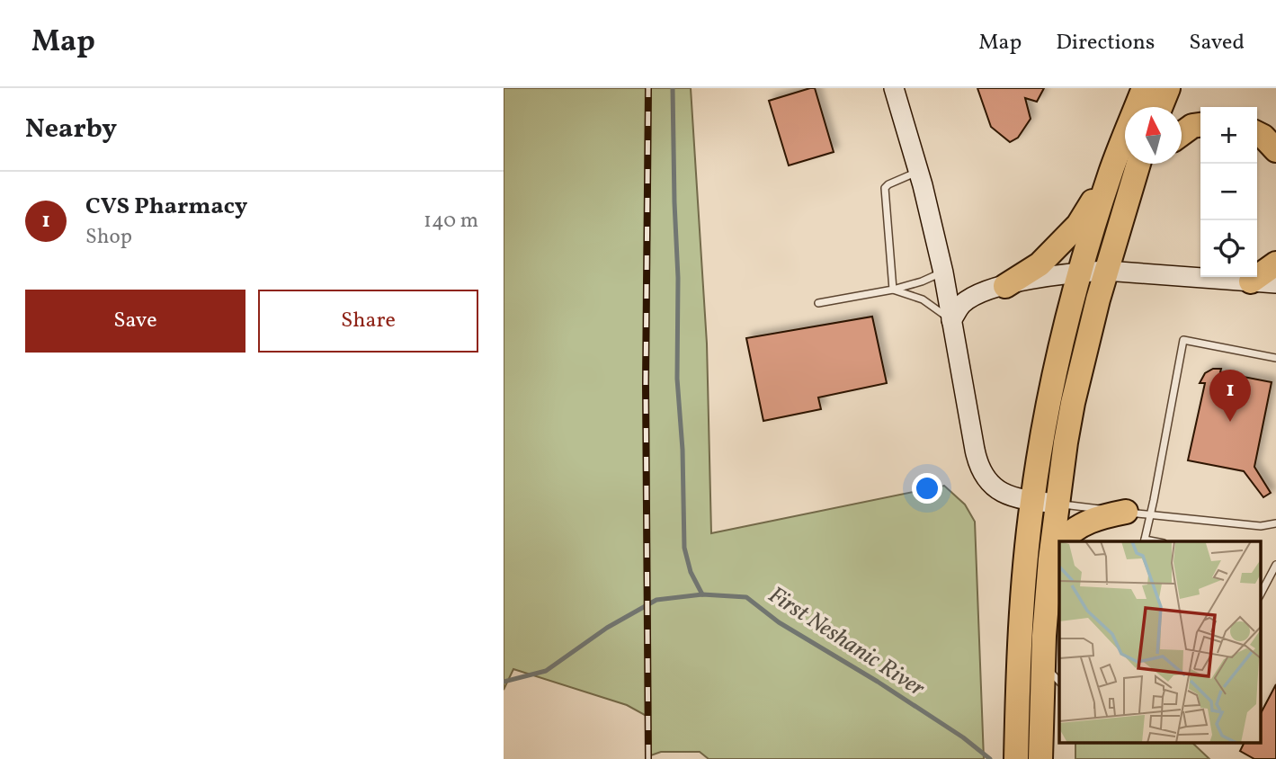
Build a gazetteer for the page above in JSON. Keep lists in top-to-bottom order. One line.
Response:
{"water":["First Neshanic River"],"north":"top","page":{"header":"Map","nav":["Map","Directions","Saved"],"heading":"Nearby","map_buttons":["+","−"],"list":[{"mark":"1","name":"CVS Pharmacy","note":"Shop","value":"140 m"}],"buttons":["Save","Share"],"pins":"1"}}
